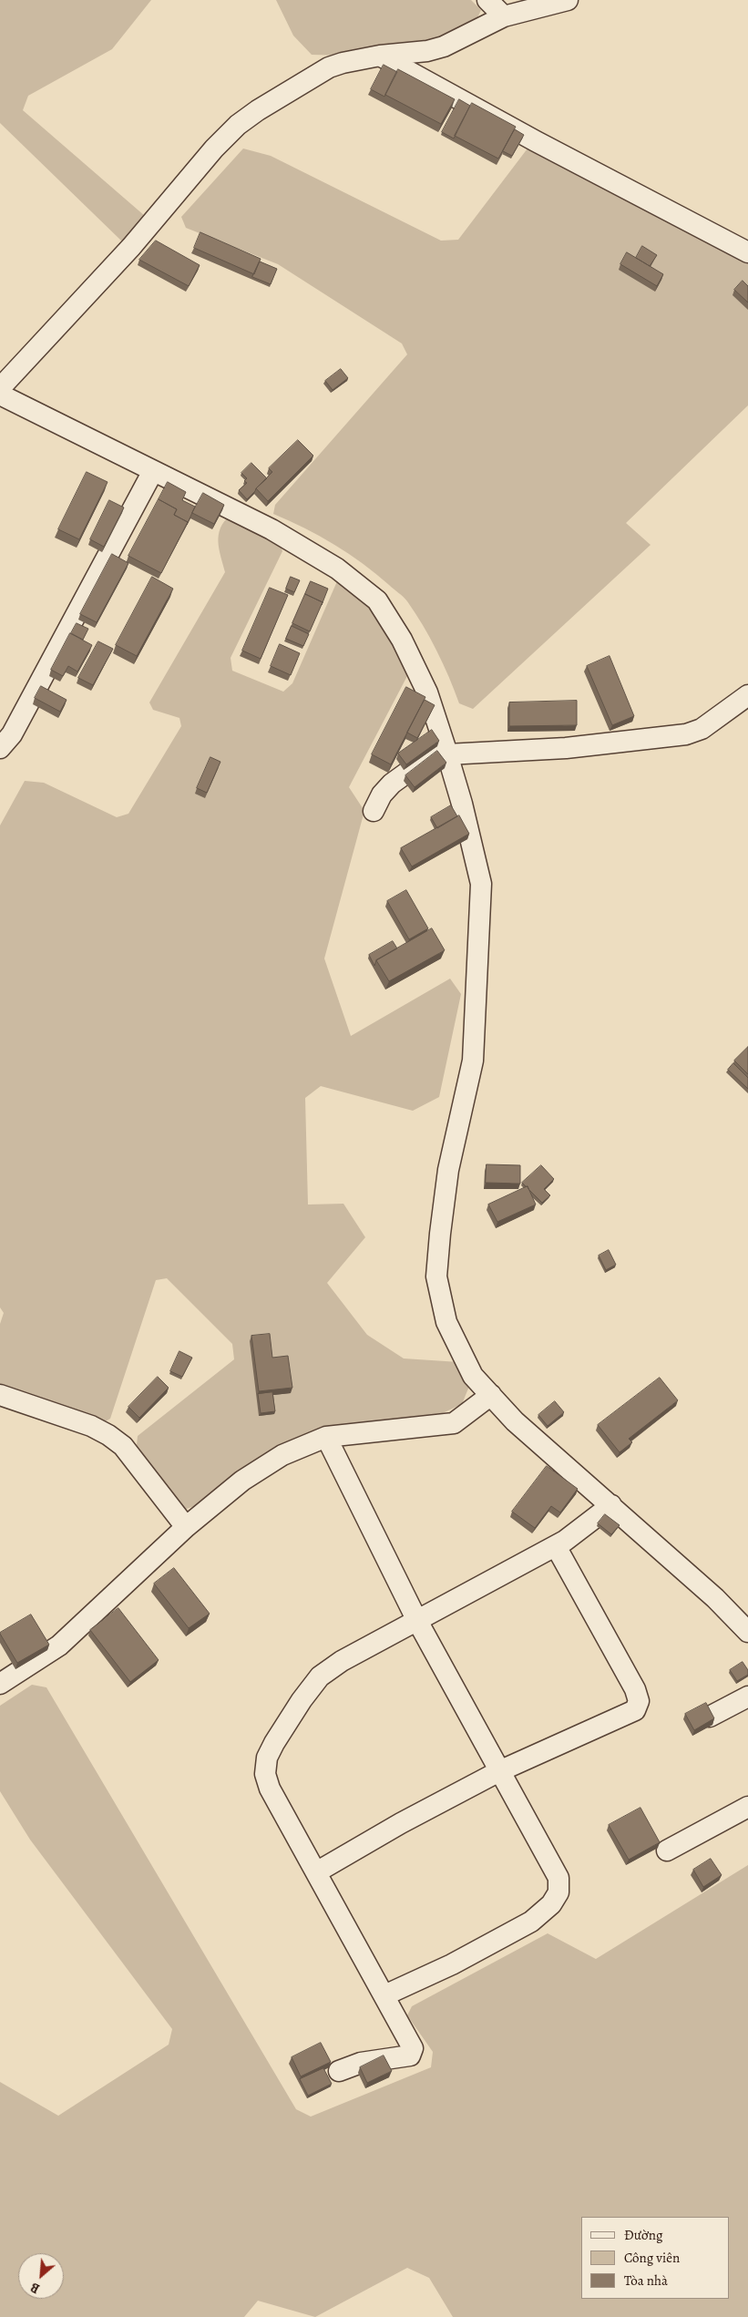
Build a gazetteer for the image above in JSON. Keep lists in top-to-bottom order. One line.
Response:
{"legend":["Đường","Công viên","Tòa nhà"],"north":"bottom left"}
